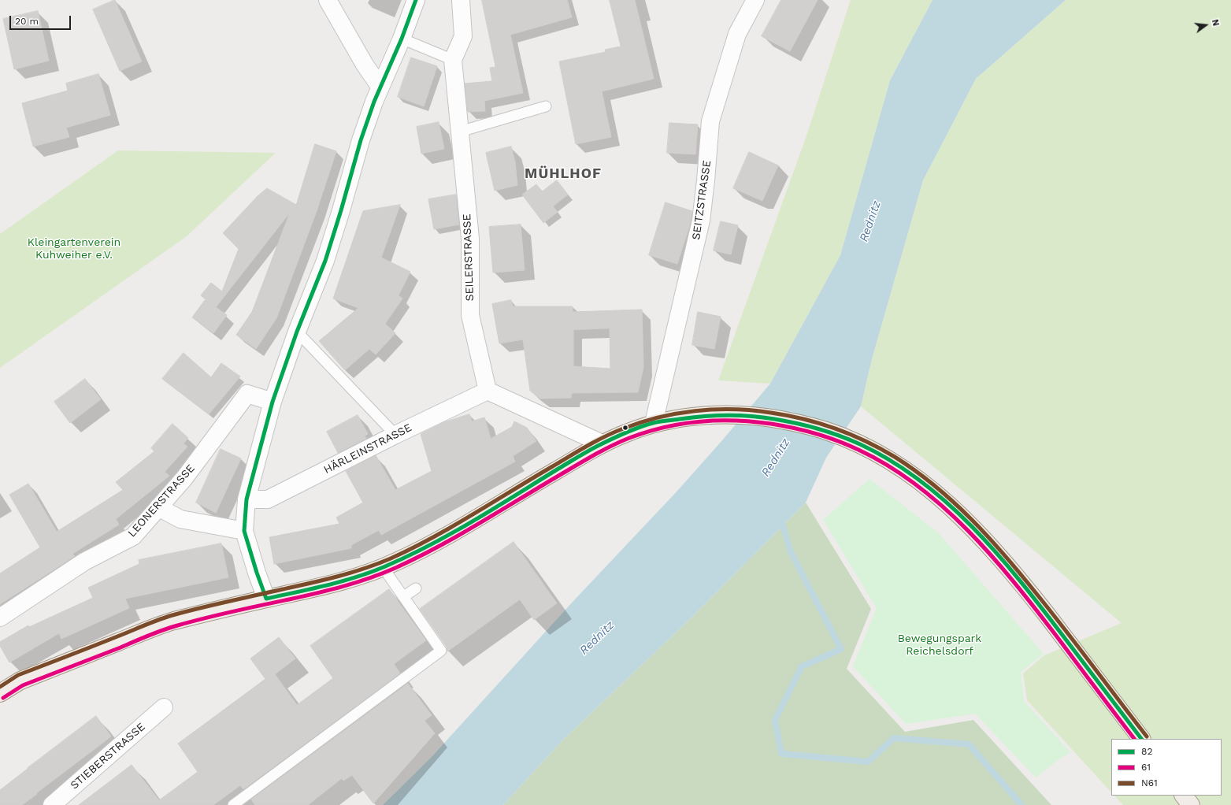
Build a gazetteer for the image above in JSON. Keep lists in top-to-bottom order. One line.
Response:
{"streets":{"street":["SEITZSTRASSE","SEILERSTRASSE","HÄRLEINSTRASSE","LEONERSTRASSE","STIEBERSTRASSE"]},"crossings":[["SEILERSTRASSE","HÄRLEINSTRASSE"]],"districts":["MÜHLHOF"],"water":["Rednitz"],"parks":["Kleingartenverein Kuhweiher e.V.","Bewegungspark Reichelsdorf"],"lines":["transit line 82","transit line N61","transit line 61"],"legend":["82","61","N61"],"scale_bar":"20 m","north":"right"}
